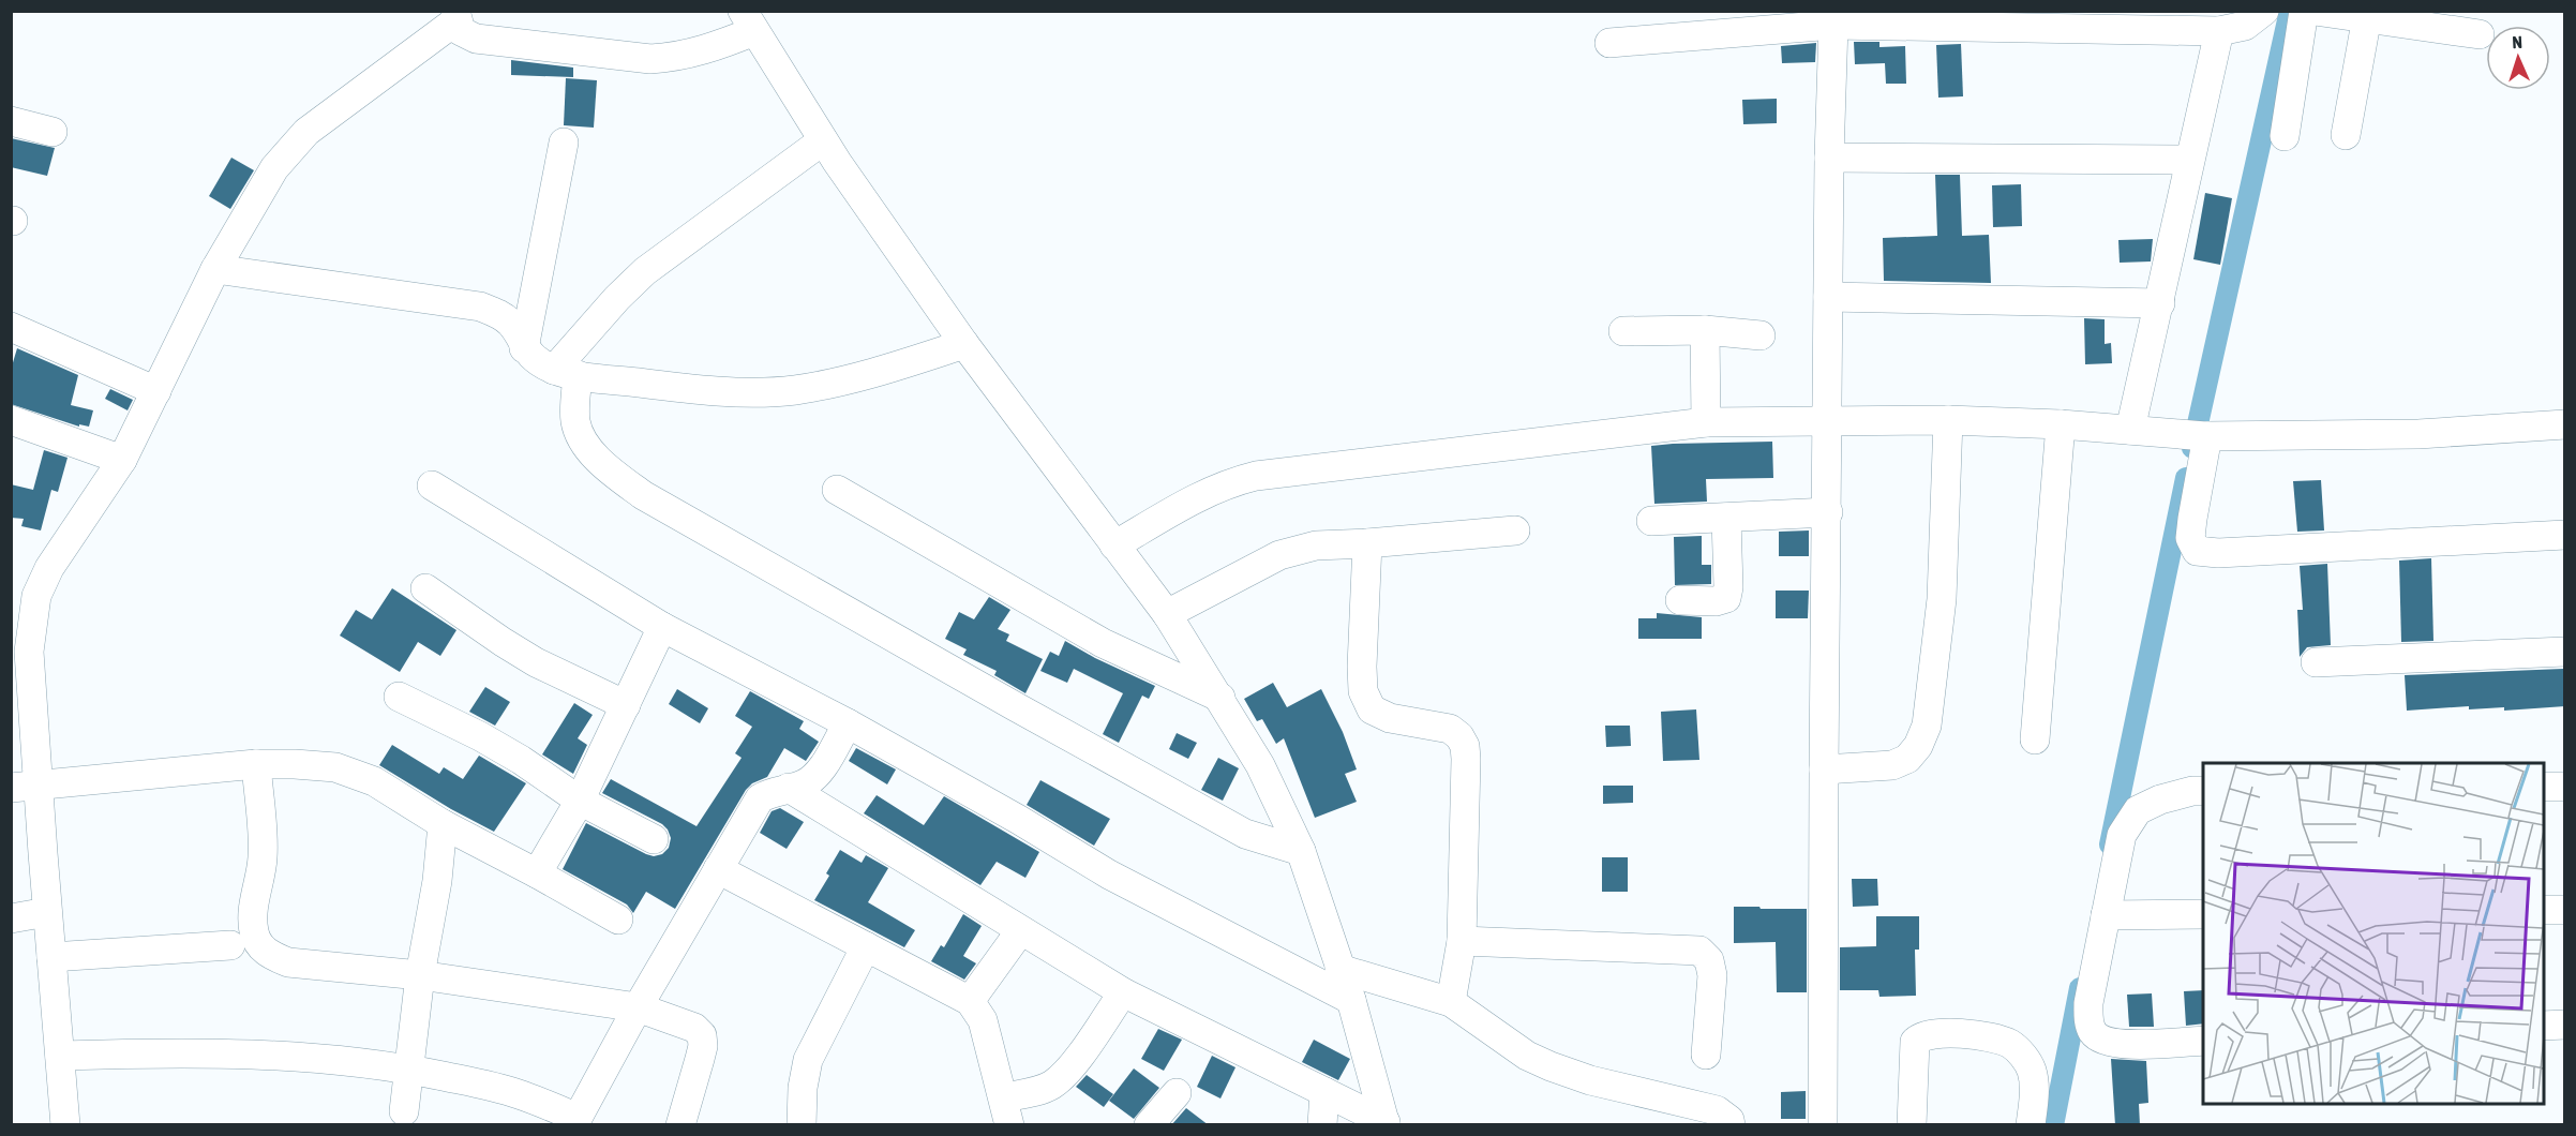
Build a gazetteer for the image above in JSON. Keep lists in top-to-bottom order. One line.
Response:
{"north":"top"}
